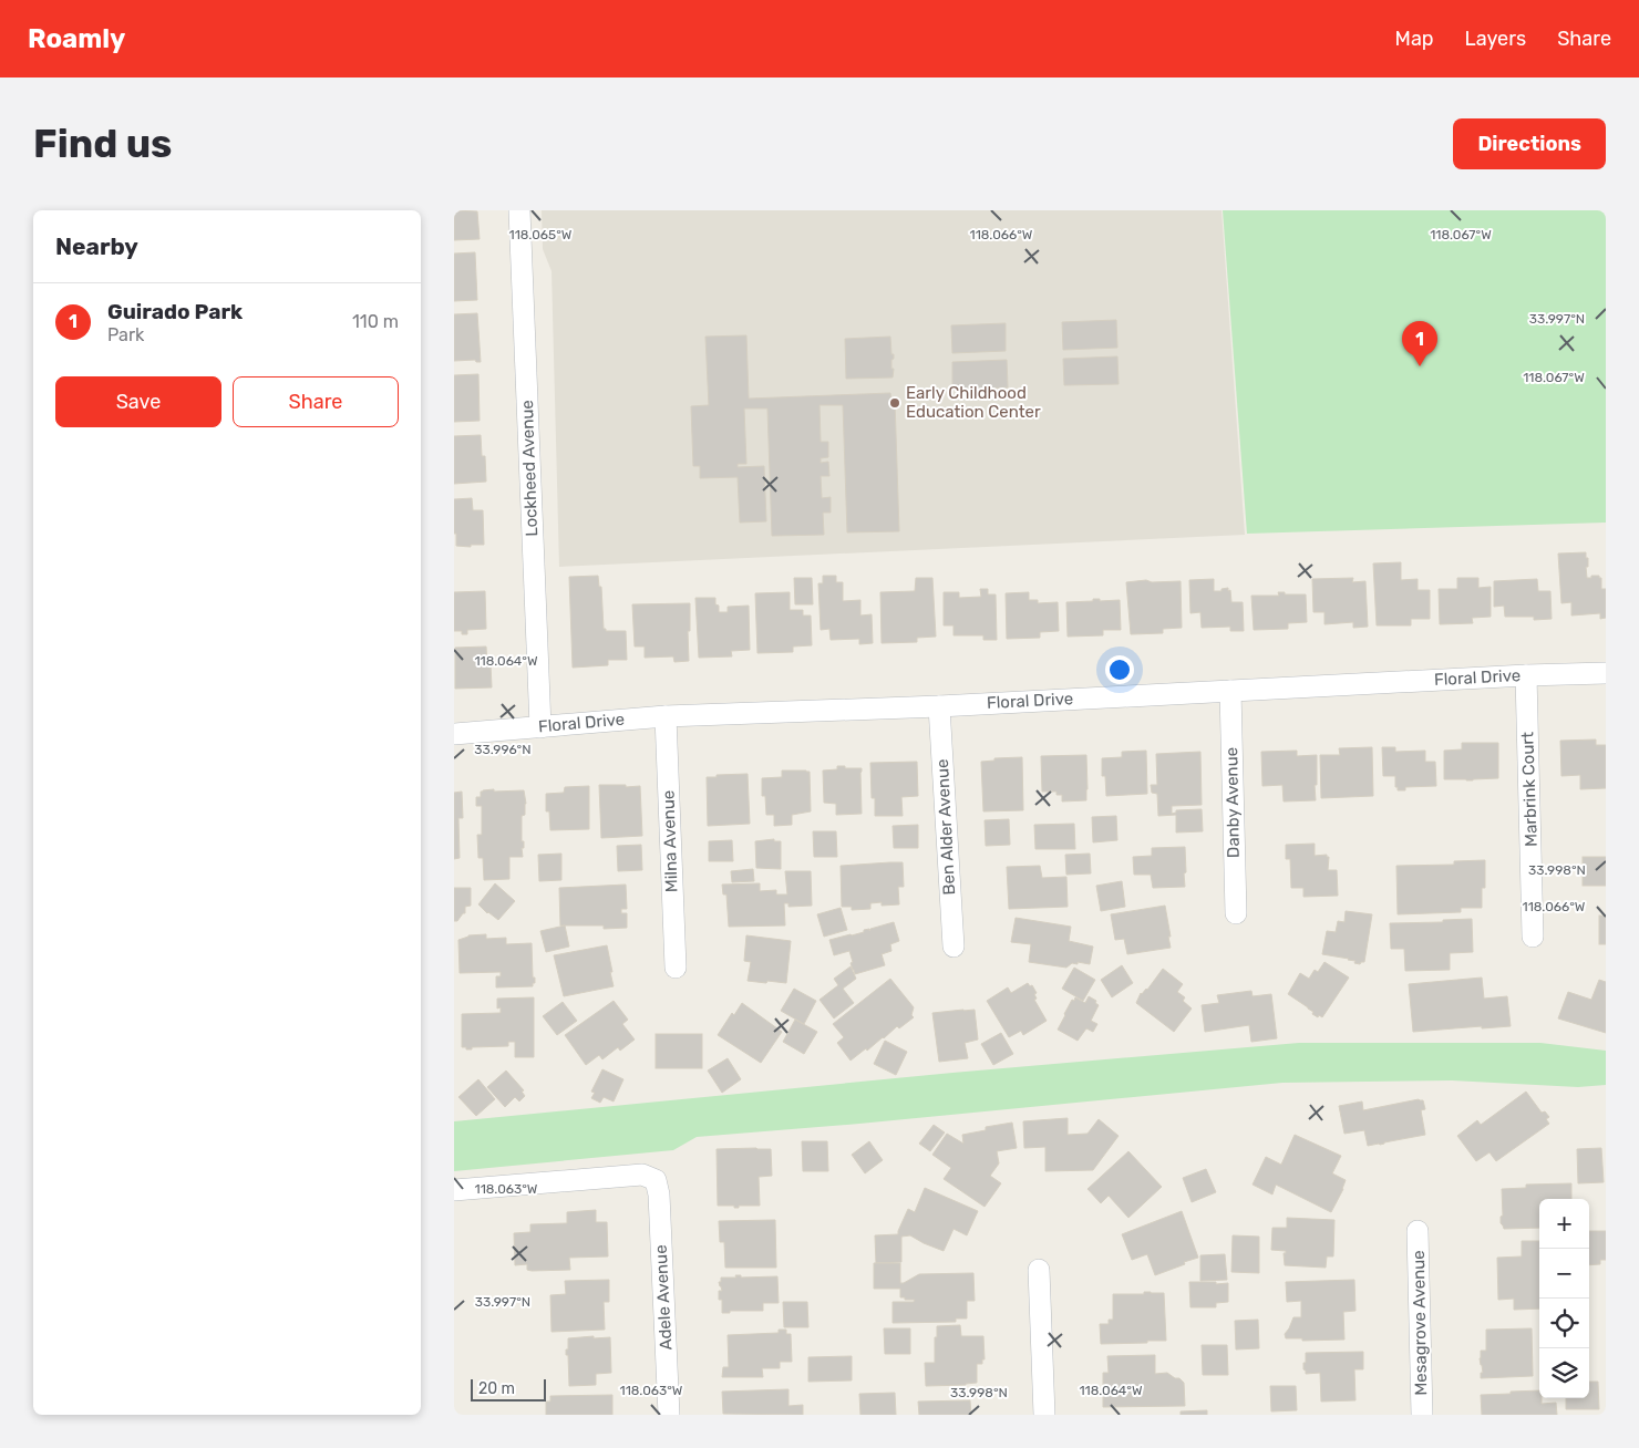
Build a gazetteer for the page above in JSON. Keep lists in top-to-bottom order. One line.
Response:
{"streets":{"street":["Lockheed Avenue","Floral Drive","Marbrink Court","Danby Avenue","Ben Alder Avenue","Milna Avenue","Adele Avenue","Mesagrove Avenue"]},"crossings":[["Lockheed Avenue","Floral Drive"],["Floral Drive","Marbrink Court"],["Floral Drive","Danby Avenue"],["Floral Drive","Ben Alder Avenue"],["Floral Drive","Milna Avenue"]],"places":["Early Childhood Education Center"],"scale_bar":"20 m","page":{"header":"Roamly","nav":["Map","Layers","Share"],"buttons":["Directions",["Save","Share"]],"title":"Find us","heading":"Nearby","list":[{"mark":"1","name":"Guirado Park","note":"Park","value":"110 m"}],"pins":"1","map_buttons":["+","−"],"scale":"20 m"},"coordinates":["118.065°W","118.066°W","118.067°W","33.997°N","118.064°W","33.996°N","33.998°N","118.063°W"]}
